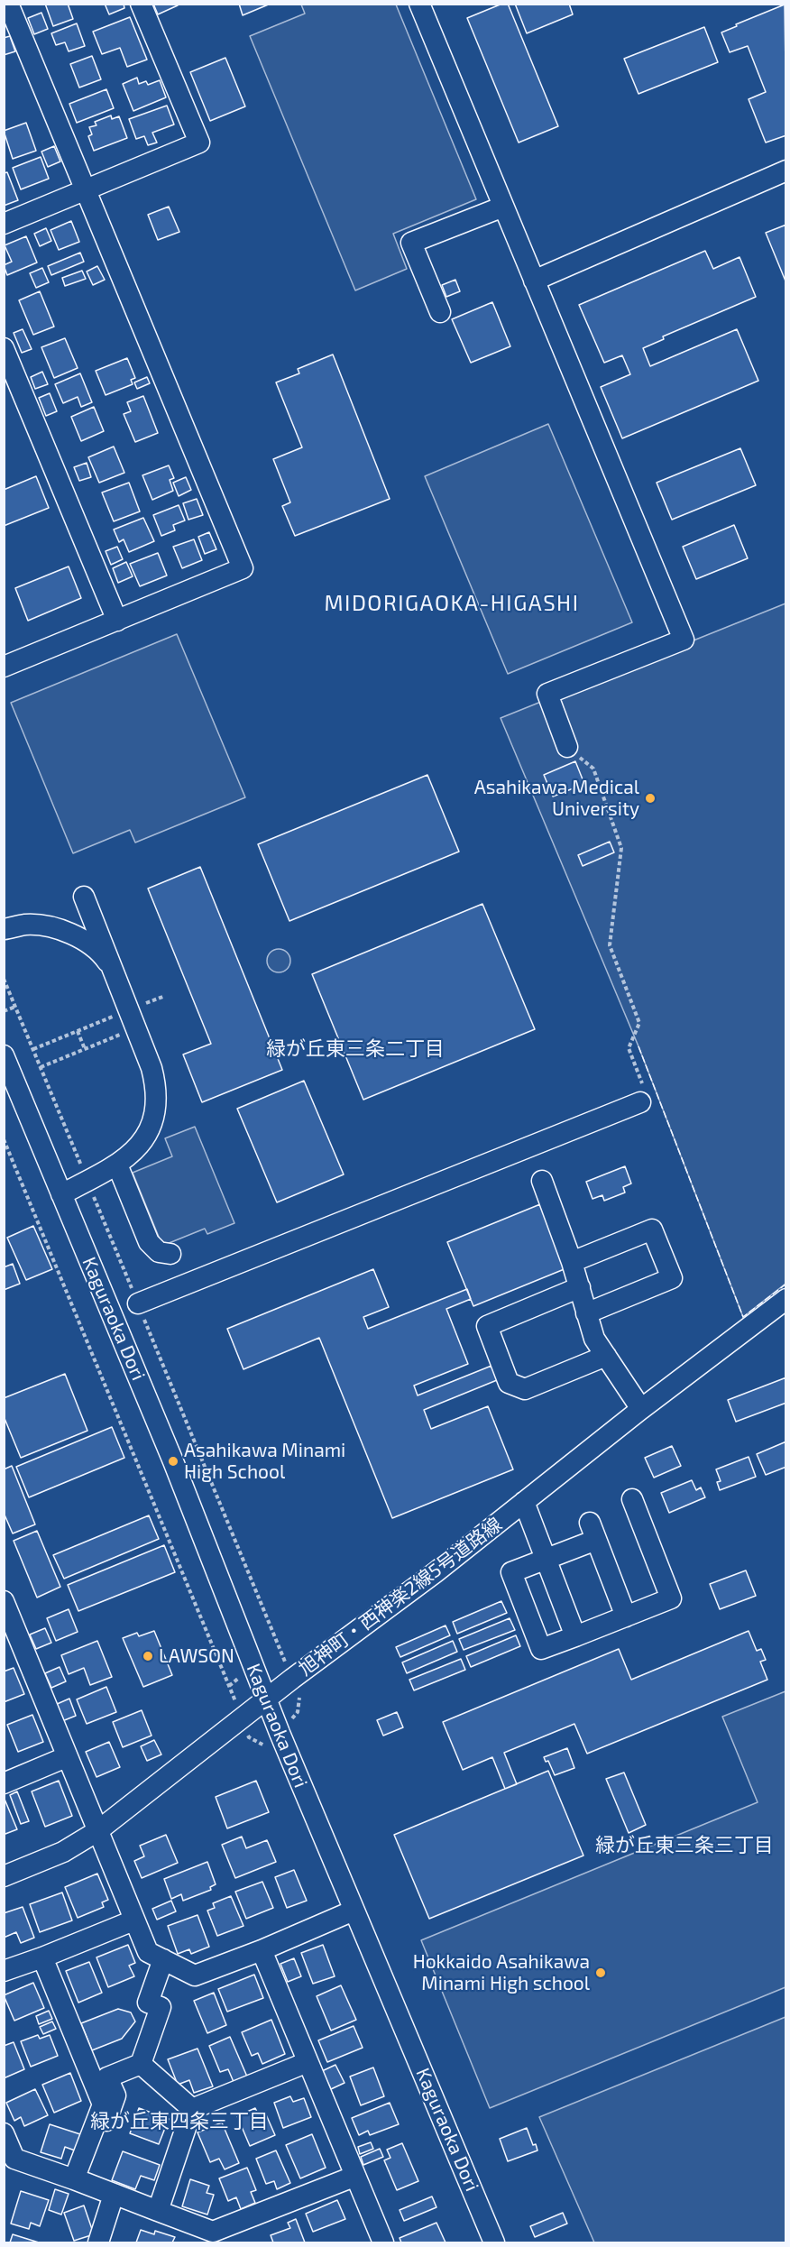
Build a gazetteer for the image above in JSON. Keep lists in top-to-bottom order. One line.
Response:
{"streets":{"street":["Kaguraoka Dori","旭神町・西神楽2線5号道路線"]},"crossings":[["Kaguraoka Dori","旭神町・西神楽2線5号道路線"]],"districts":["MIDORIGAOKA-HIGASHI","緑が丘東三条二丁目","緑が丘東三条三丁目","緑が丘東四条三丁目"],"places":["Asahikawa Medical University","Asahikawa Minami High School","LAWSON","Hokkaido Asahikawa Minami High school"]}
